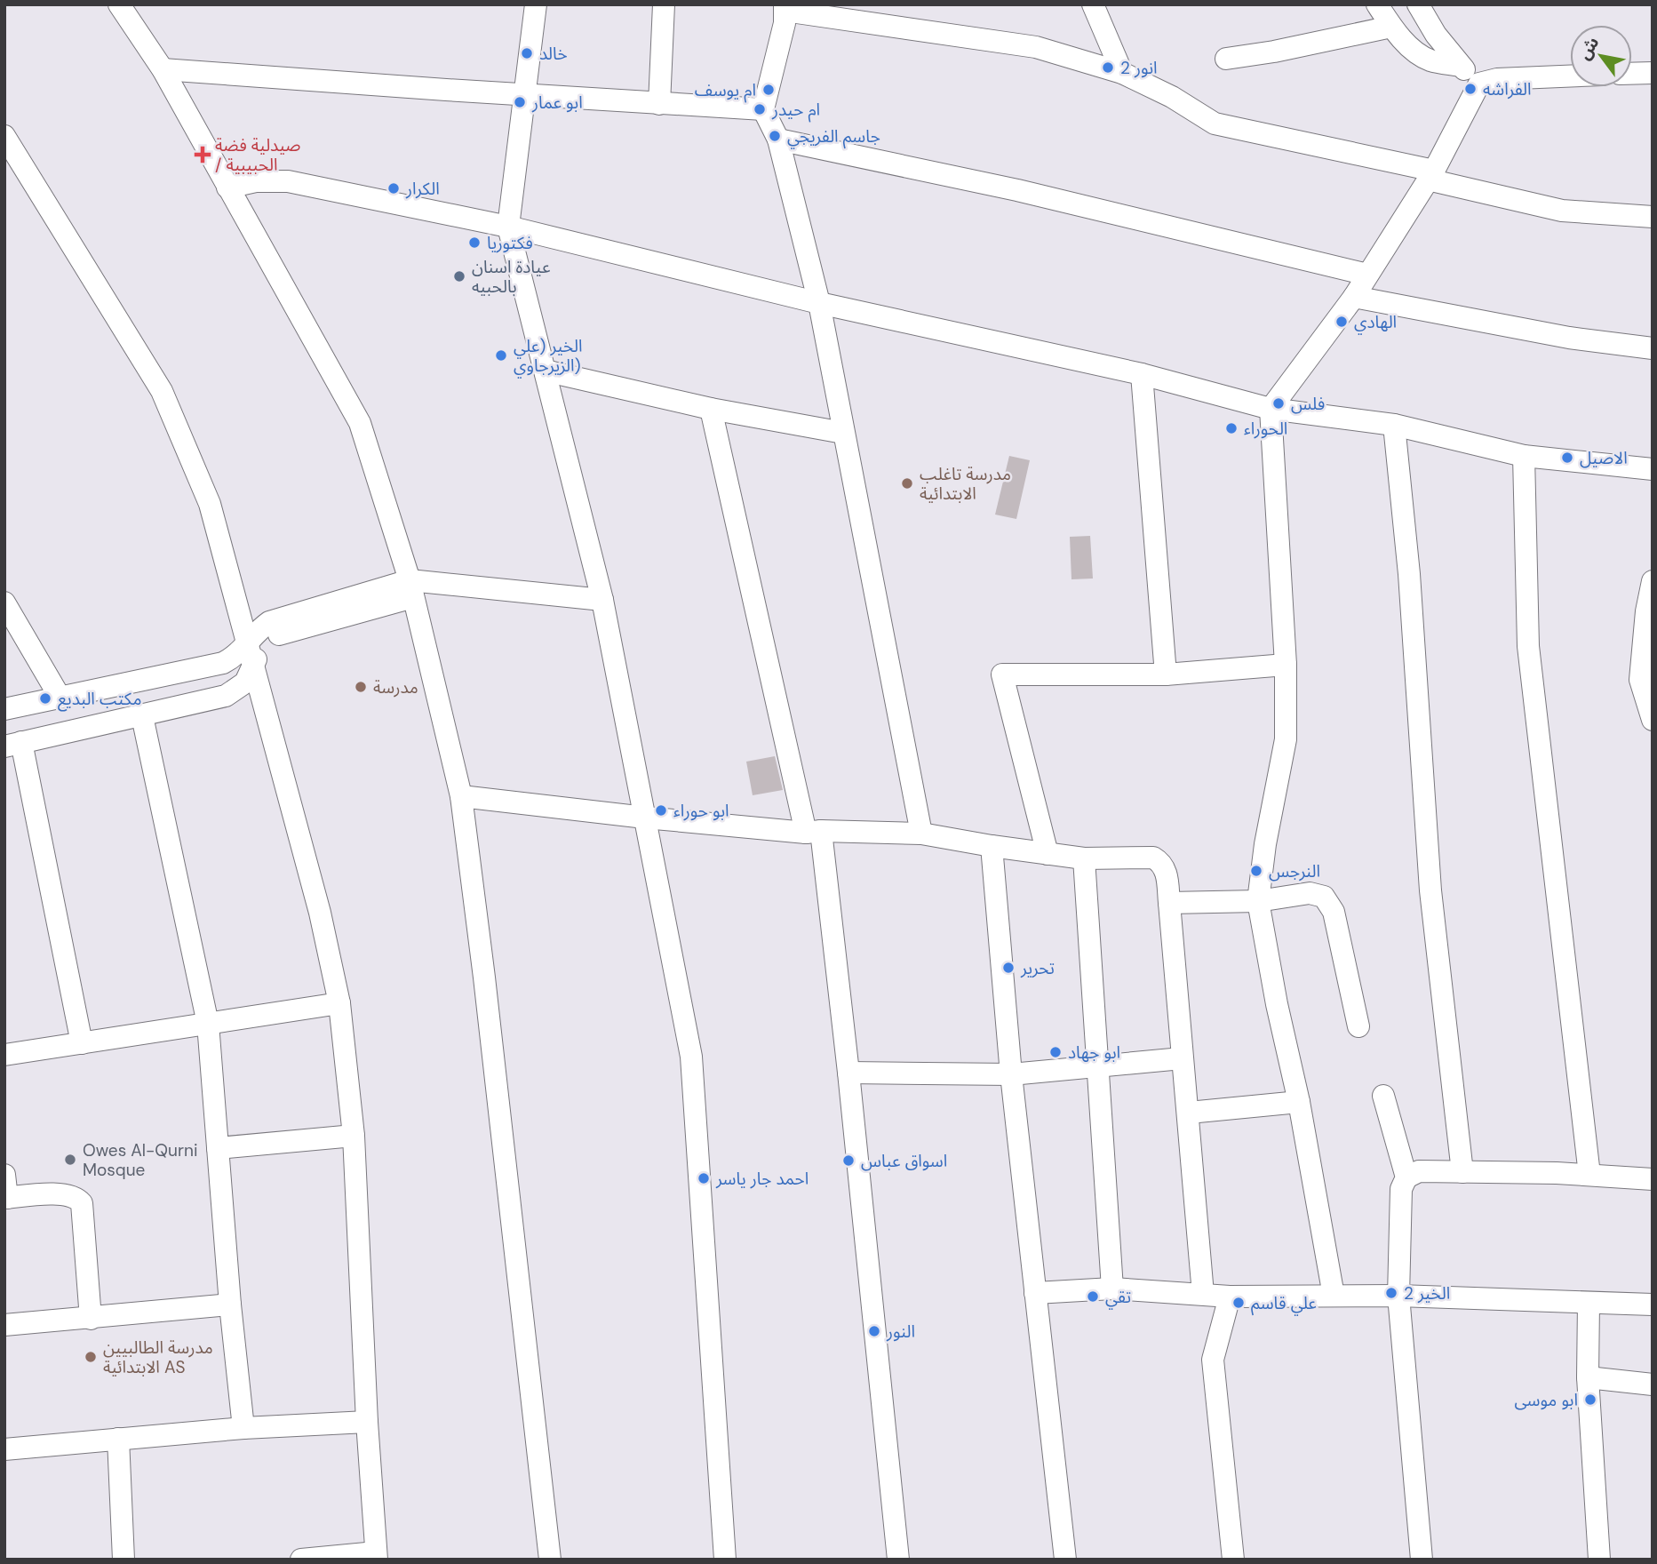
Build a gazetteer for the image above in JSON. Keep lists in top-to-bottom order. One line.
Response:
{"places":{"other":["خالد","انور 2","الفراشه","ام يوسف","ابو عمار","ام حيدر","جاسم الفريجي","الكرار","فكتوريا","عيادة اسنان بالحبيه","الهادي","الخير (علي الزيرجاوي)","فلس","الحوراء","الاصيل","مدرسة تاغلب الابتدائية","مدرسة","مكتب البديع","ابو حوراء","النرجس","تحرير","ابو جهاد","Owes Al-Qurni Mosque","اسواق عباس","احمد جار ياسر","الخير 2","تقي","علي قاسم","النور","مدرسة الطالبيين الابتدائية AS","ابو موسى"],"health":["صيدلية فضة / الحبيبية"]},"north":"top left"}
